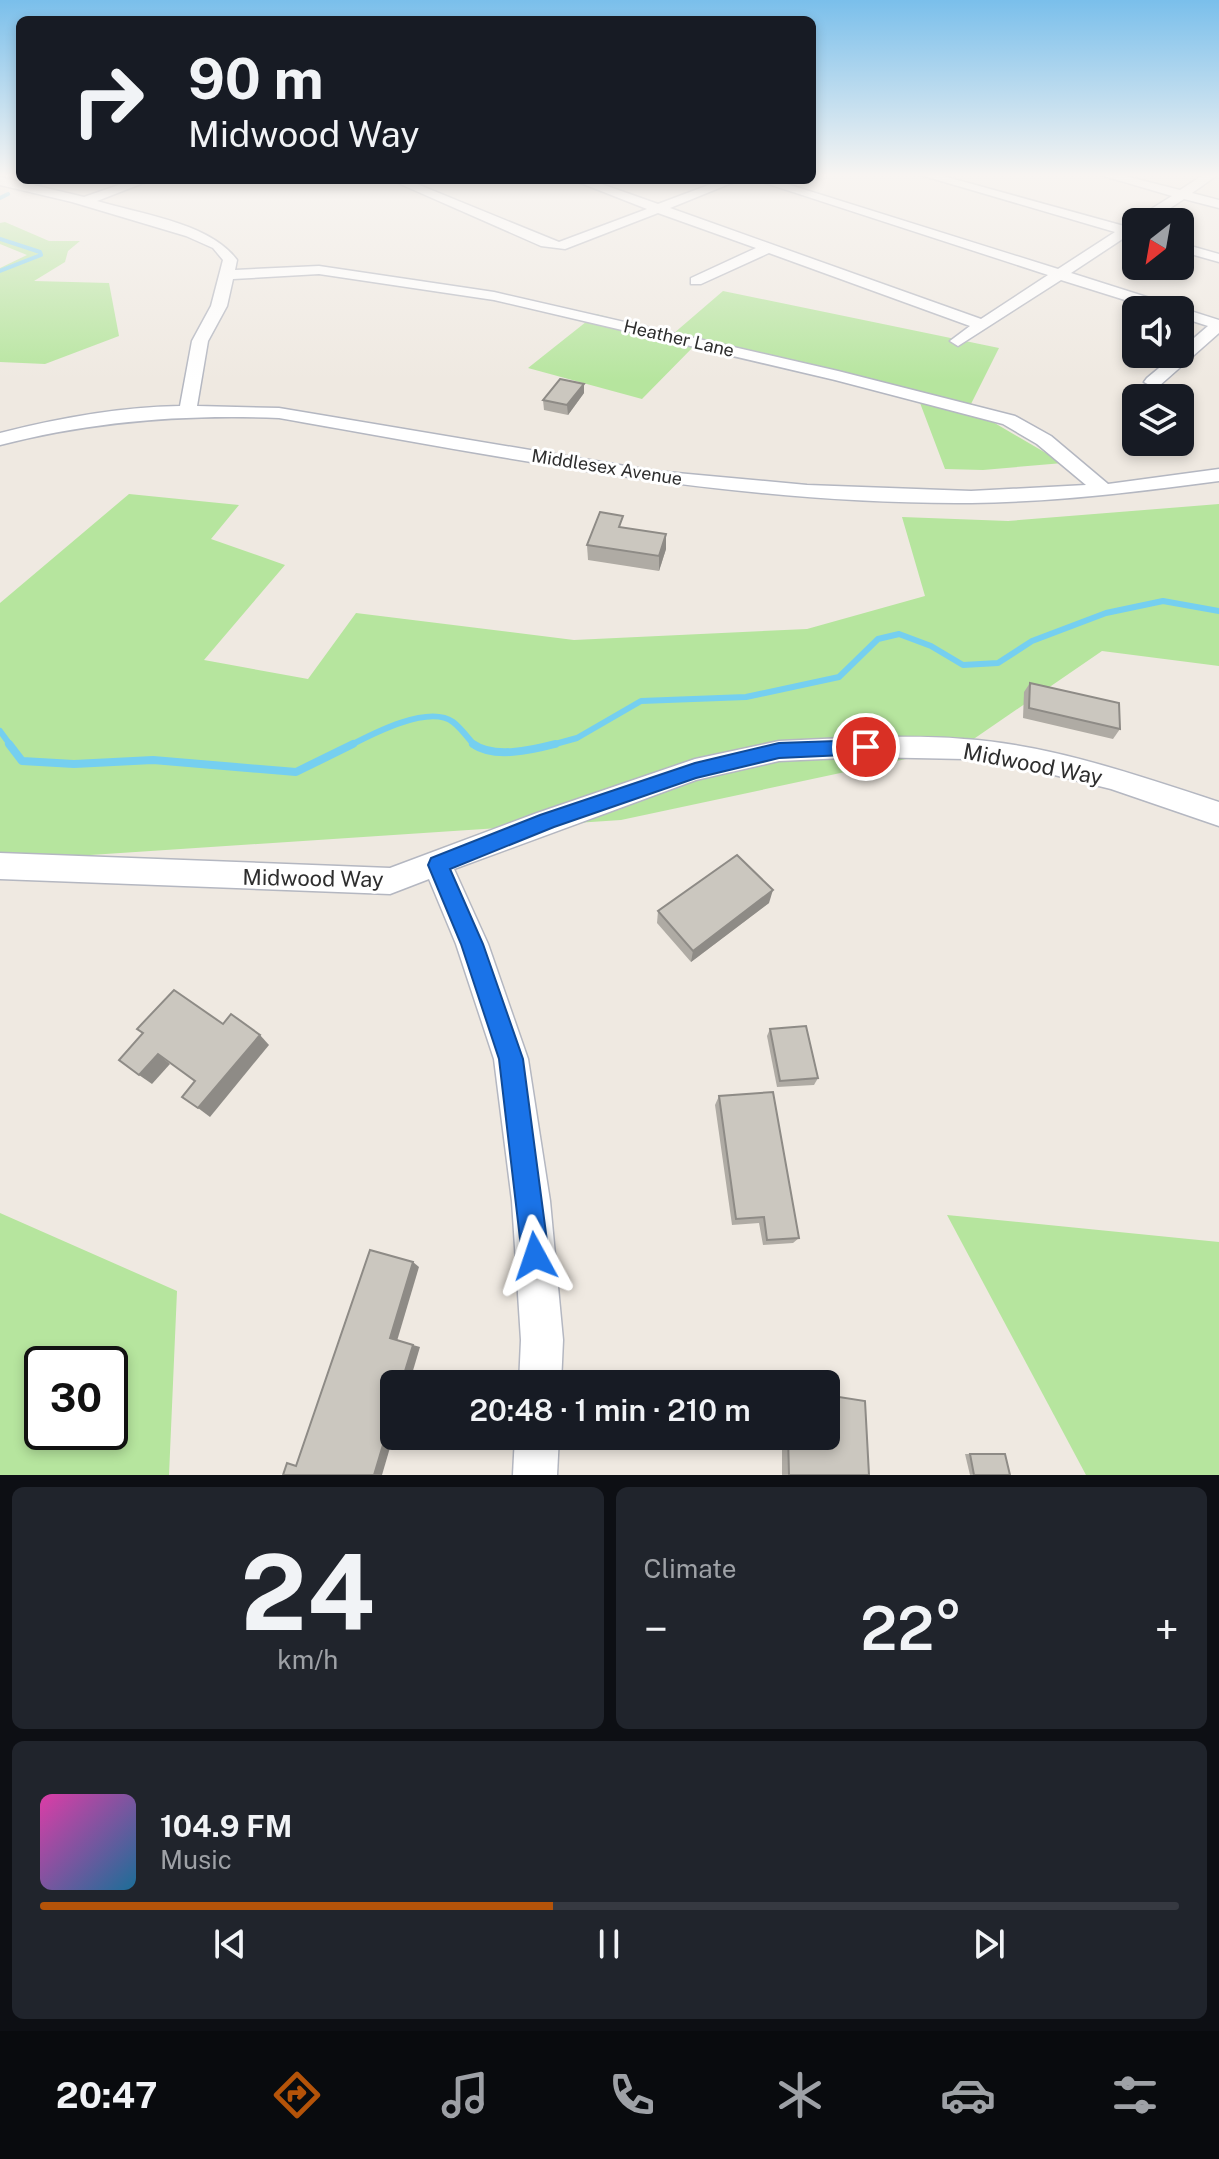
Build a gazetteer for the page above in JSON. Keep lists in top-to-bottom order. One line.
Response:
{"streets":{"street":["Heather Lane","Middlesex Avenue","Midwood Way"]},"crossings":[["Heather Lane","Middlesex Avenue"]],"north":"bottom left","page":{"turn":["90 m","Midwood Way"],"limit":"30","trip":"20:48 · 1 min · 210 m","tile":[["24","km/h"],"Climate"],"heat":["−","22°","+"],"song":["104.9 FM","Music"],"tabs":"20:47"}}
